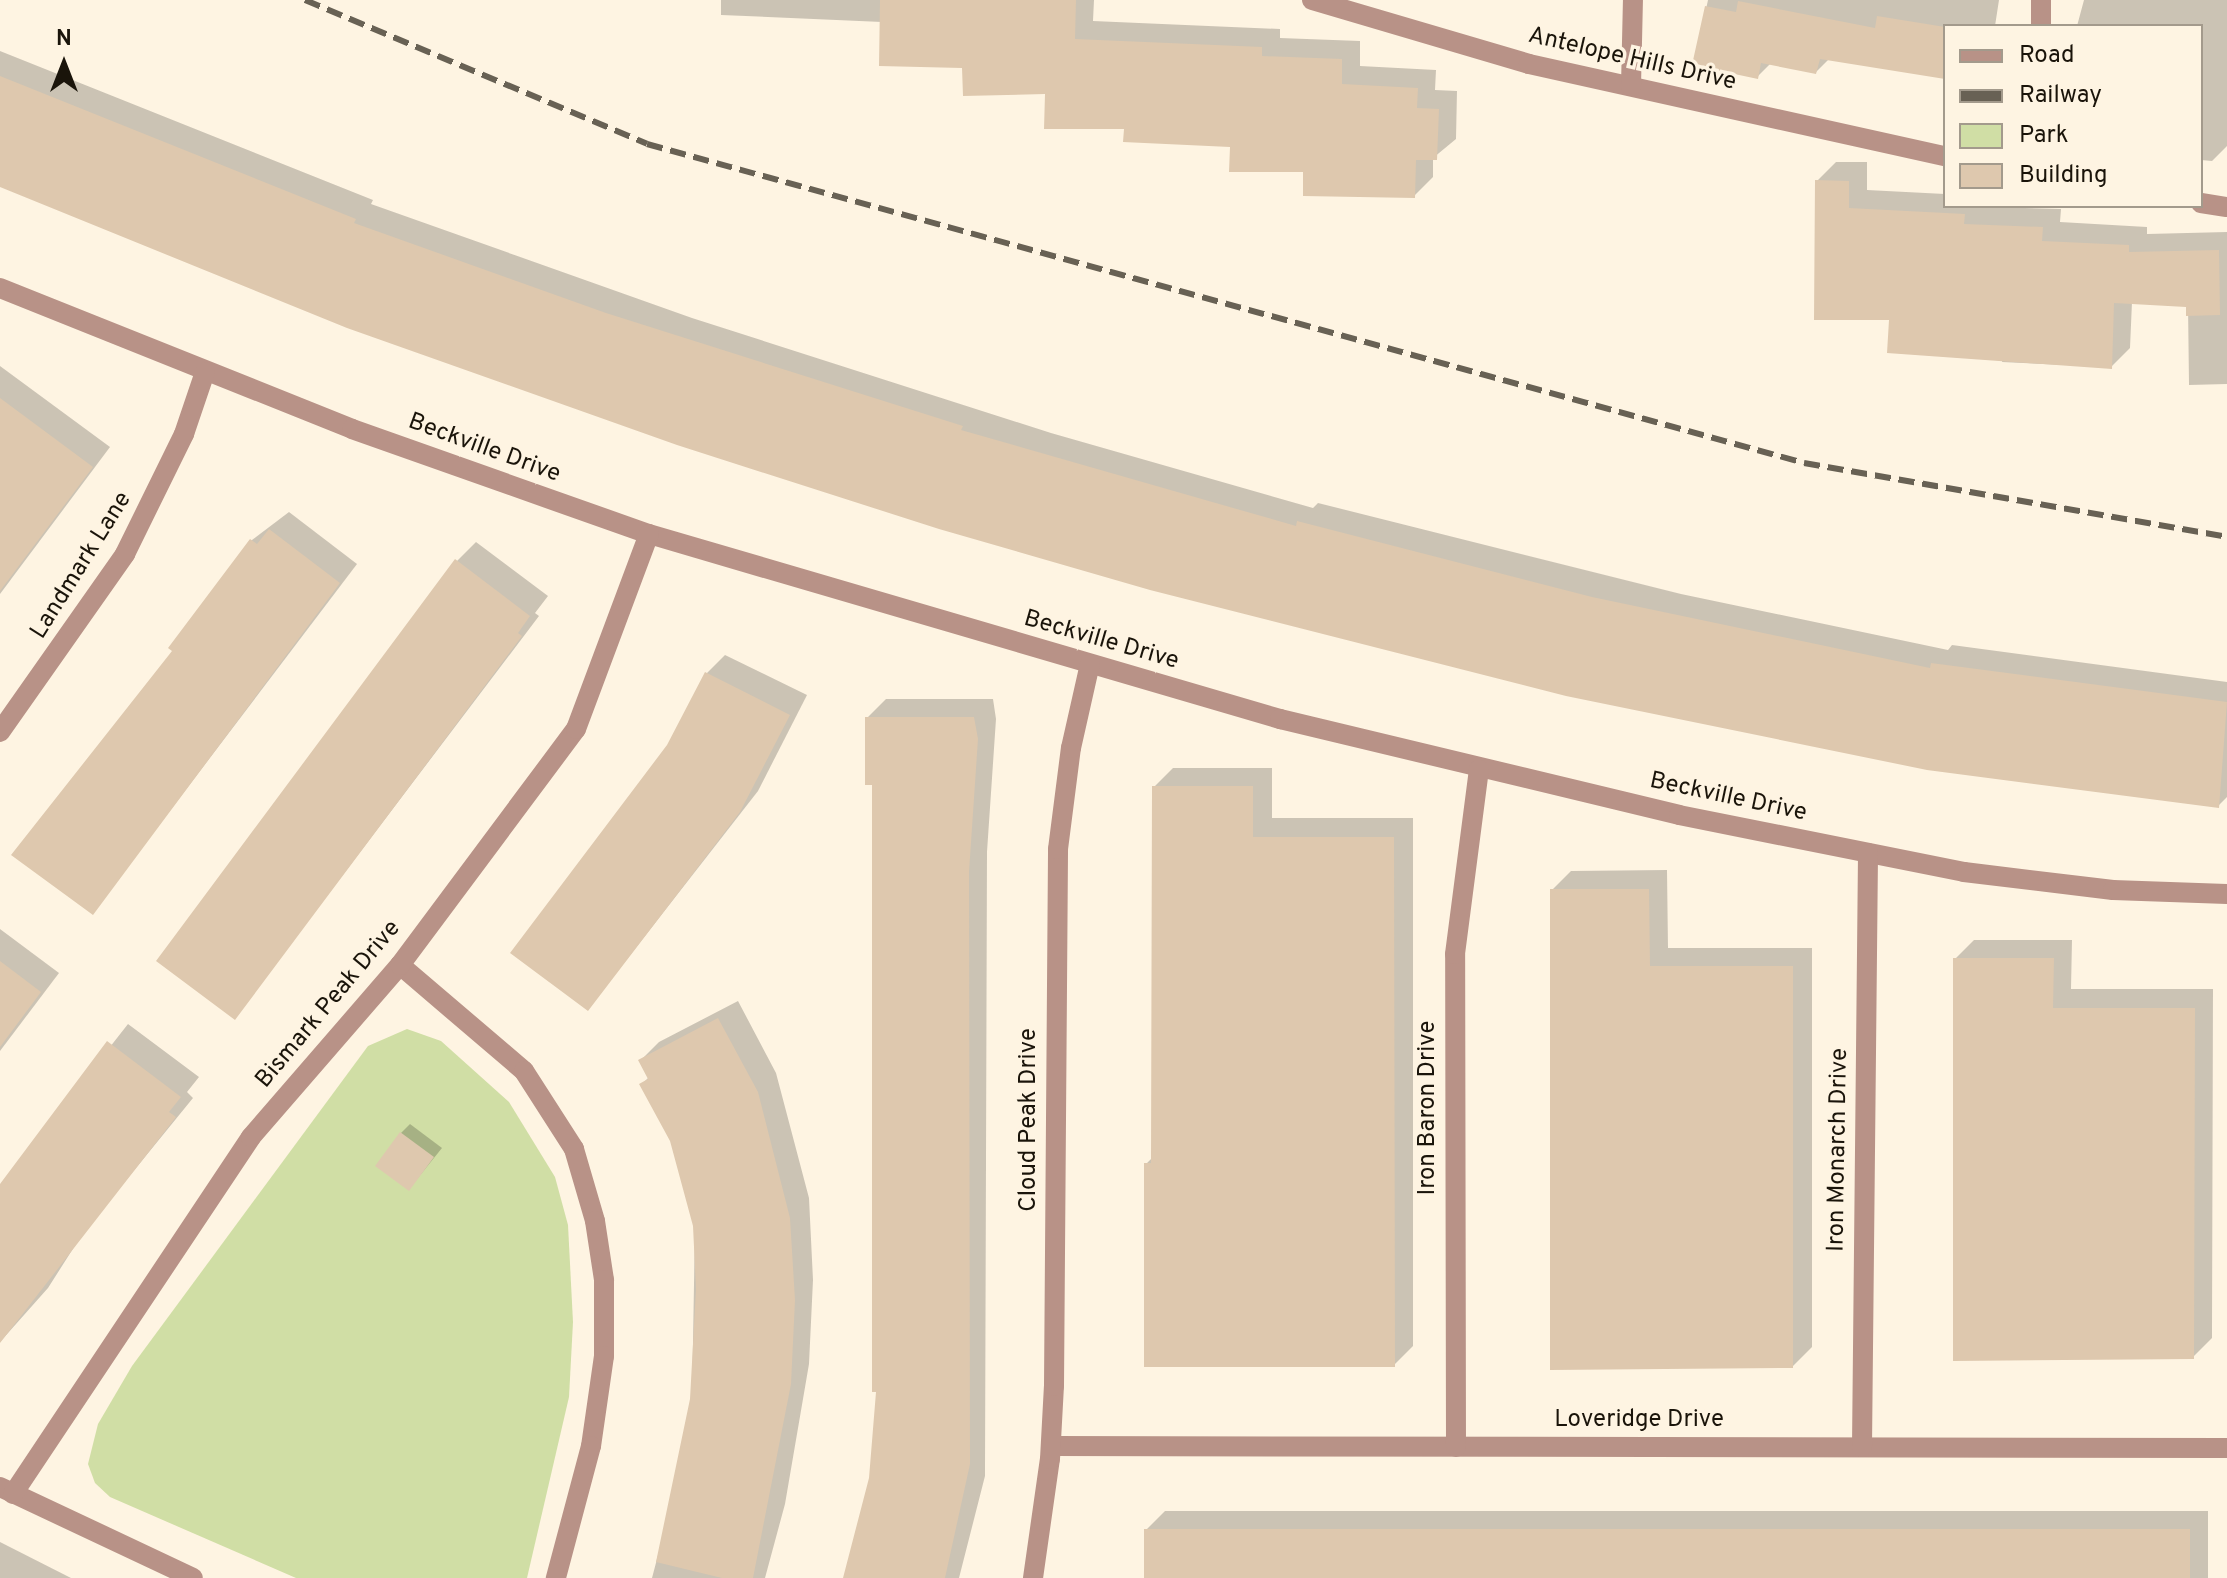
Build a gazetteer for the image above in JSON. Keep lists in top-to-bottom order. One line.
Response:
{"streets":{"street":["Antelope Hills Drive","Beckville Drive","Landmark Lane","Bismark Peak Drive","Iron Baron Drive","Cloud Peak Drive","Iron Monarch Drive","Loveridge Drive"]},"crossings":[["Beckville Drive","Landmark Lane"],["Beckville Drive","Bismark Peak Drive"],["Beckville Drive","Iron Baron Drive"],["Beckville Drive","Cloud Peak Drive"],["Beckville Drive","Iron Monarch Drive"],["Iron Baron Drive","Loveridge Drive"],["Cloud Peak Drive","Loveridge Drive"],["Iron Monarch Drive","Loveridge Drive"]],"legend":["Road","Railway","Park","Building"],"north":"top"}
